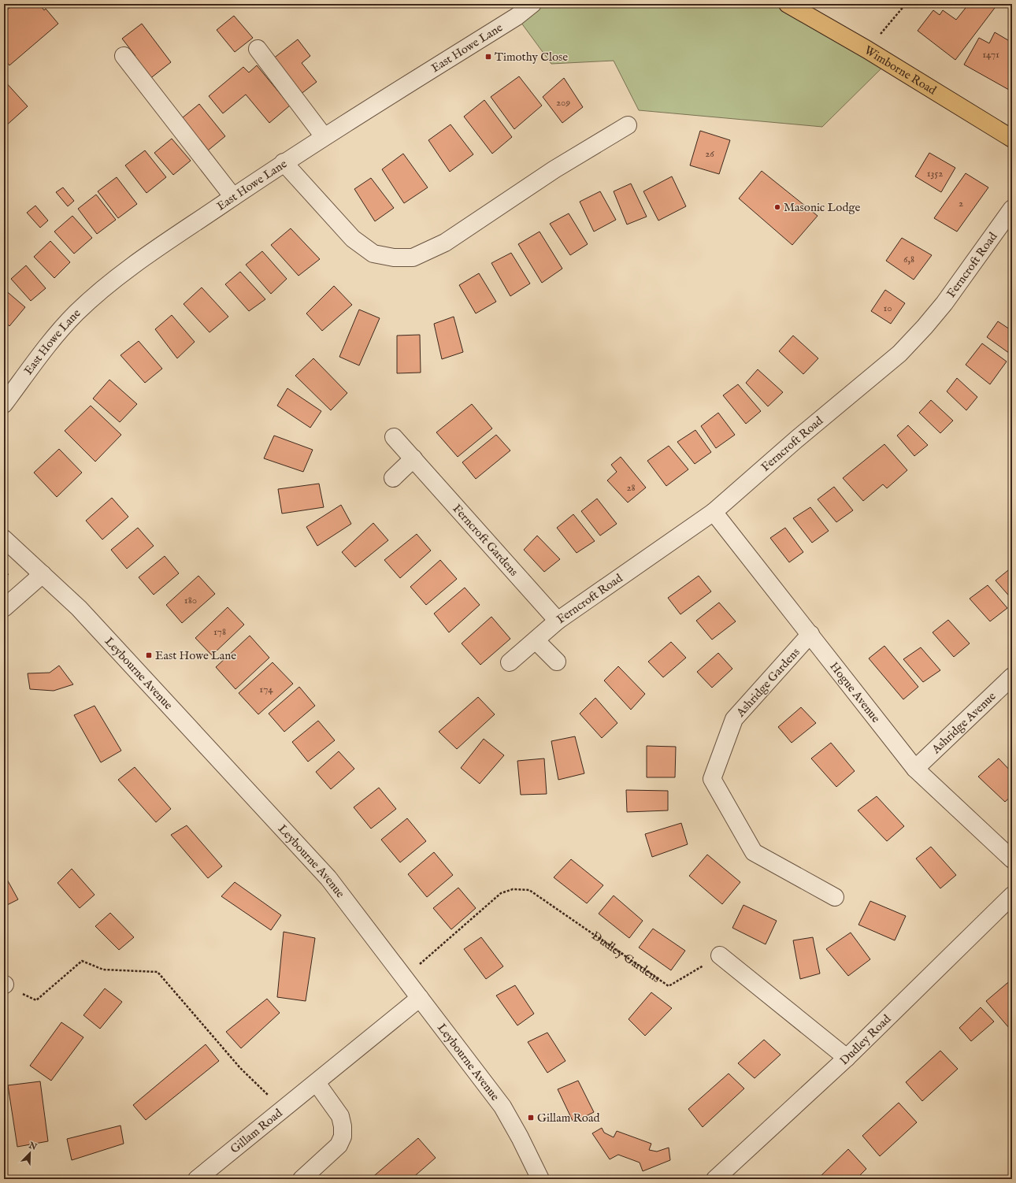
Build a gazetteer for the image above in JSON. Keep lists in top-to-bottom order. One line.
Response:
{"streets":{"main road":["Wimborne Road"],"street":["East Howe Lane","Ferncroft Road","Ferncroft Gardens","Leybourne Avenue","Ashridge Gardens","Hogue Avenue","Ashridge Avenue","Dudley Road","Gillam Road"],"path":["Dudley Gardens"]},"crossings":[["Ferncroft Road","Ferncroft Gardens"],["Ferncroft Road","Hogue Avenue"],["Leybourne Avenue","Dudley Gardens"],["Leybourne Avenue","Gillam Road"],["Ashridge Gardens","Hogue Avenue"],["Hogue Avenue","Ashridge Avenue"]],"places":{"transit":["Timothy Close","East Howe Lane","Gillam Road"],"other":["Masonic Lodge"]},"house_numbers":["1471","209","26","1352","2","6,8","10","28","180","178","174"],"north":"top right"}
